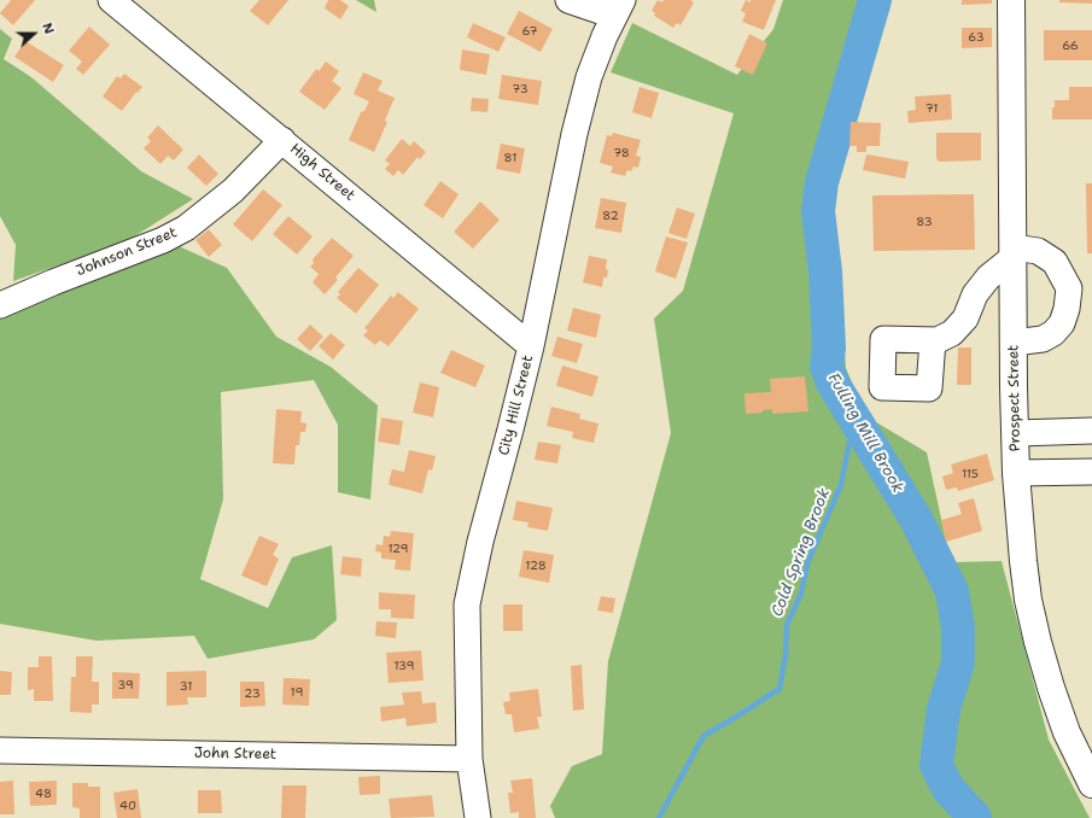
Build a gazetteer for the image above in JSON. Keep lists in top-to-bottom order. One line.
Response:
{"streets":{"main road":["Prospect Street"],"street":["High Street","Johnson Street","City Hill Street","John Street"]},"crossings":[["High Street","Johnson Street"],["High Street","City Hill Street"],["City Hill Street","John Street"]],"water":["Fulling Mill Brook","Cold Spring Brook"],"house_numbers":["67","63","66","73","71","78","81","82","83","115","129","128","139","39","31","19","23","48","40"],"north":"right"}
